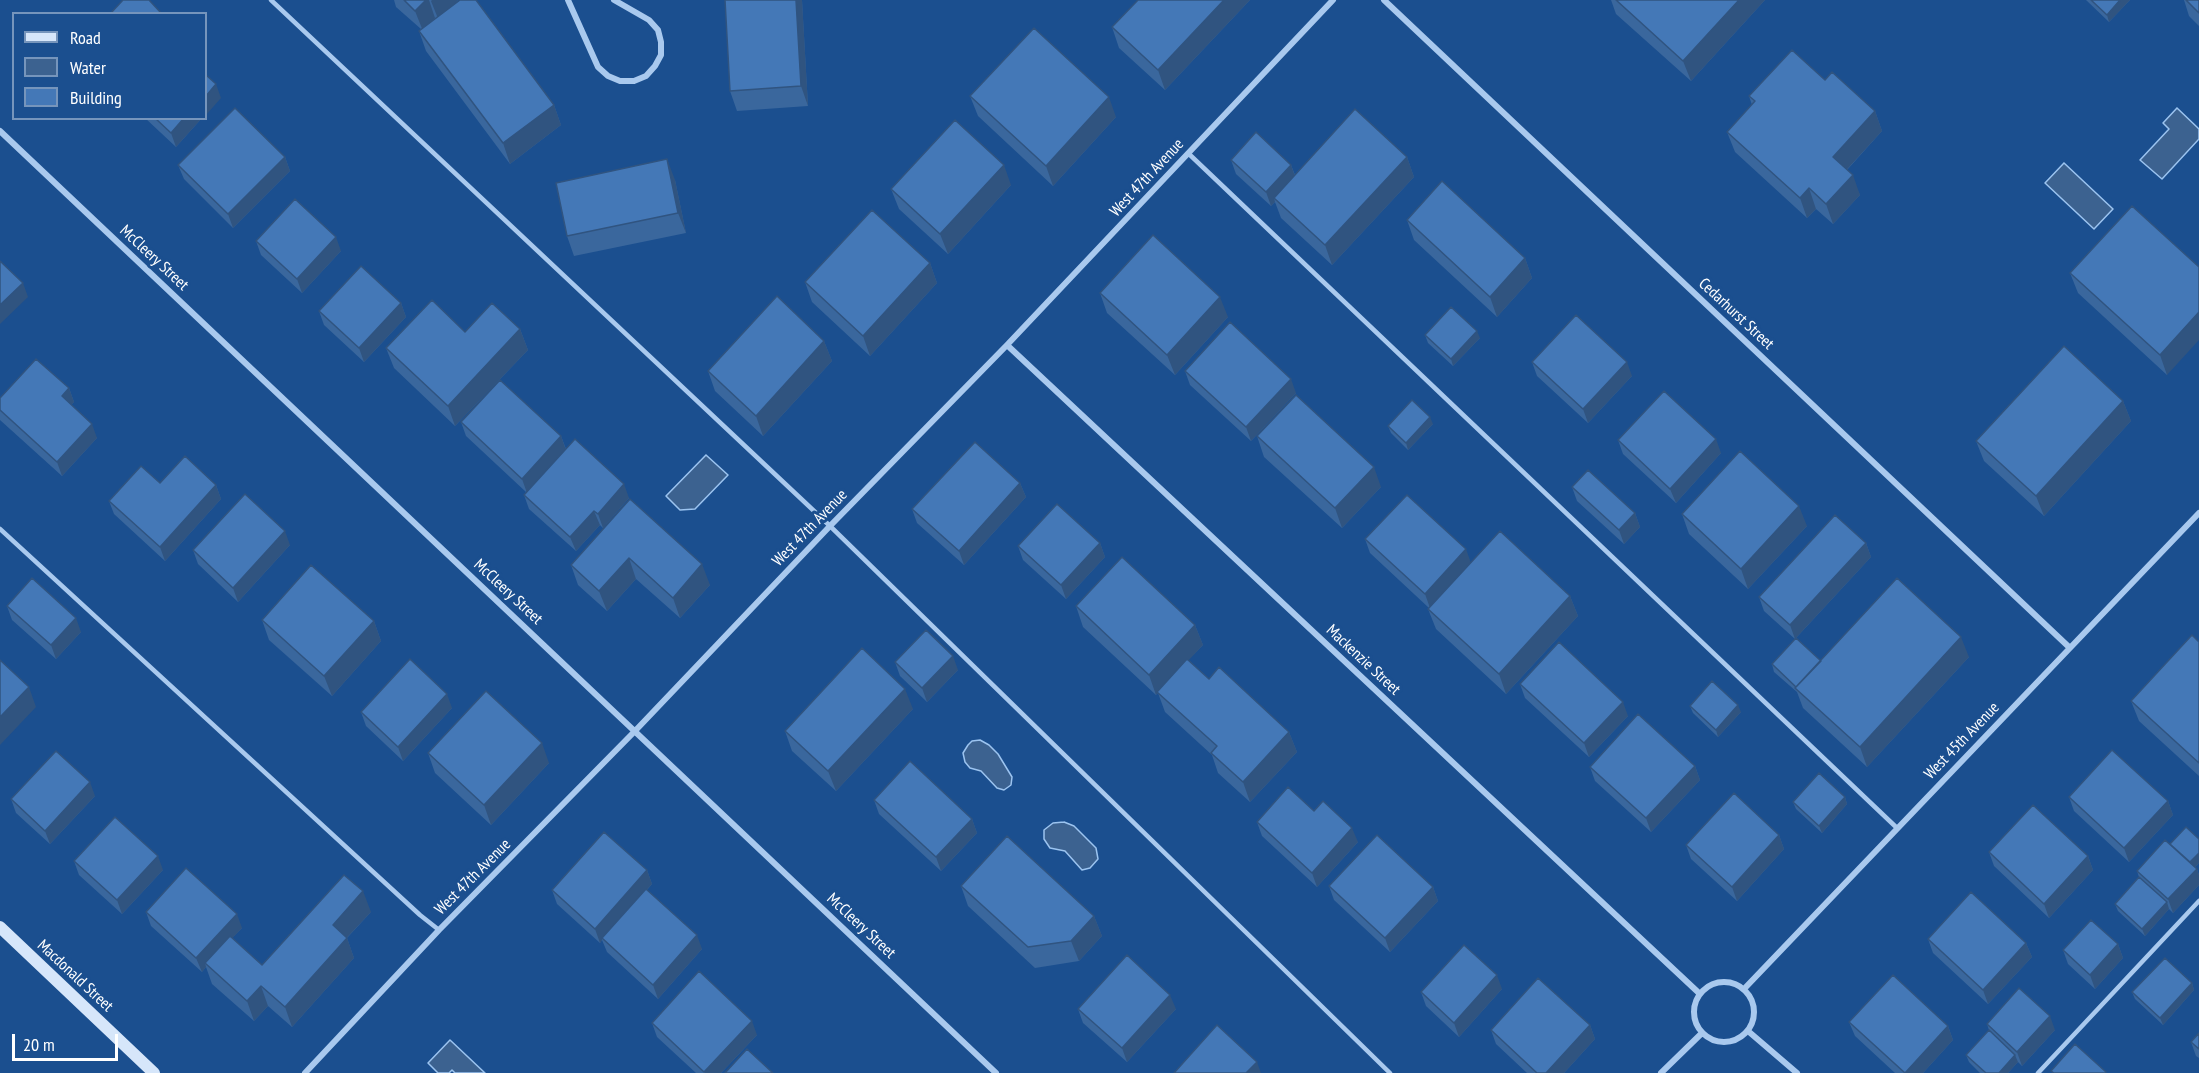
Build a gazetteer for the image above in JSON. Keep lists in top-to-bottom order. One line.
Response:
{"streets":{"street":["West 47th Avenue","McCleery Street","Cedarhurst Street","Mackenzie Street","West 45th Avenue","Macdonald Street"]},"crossings":[["West 47th Avenue","McCleery Street"],["West 47th Avenue","Mackenzie Street"],["Cedarhurst Street","West 45th Avenue"],["Mackenzie Street","West 45th Avenue"]],"legend":["Road","Water","Building"],"scale_bar":"20 m"}
